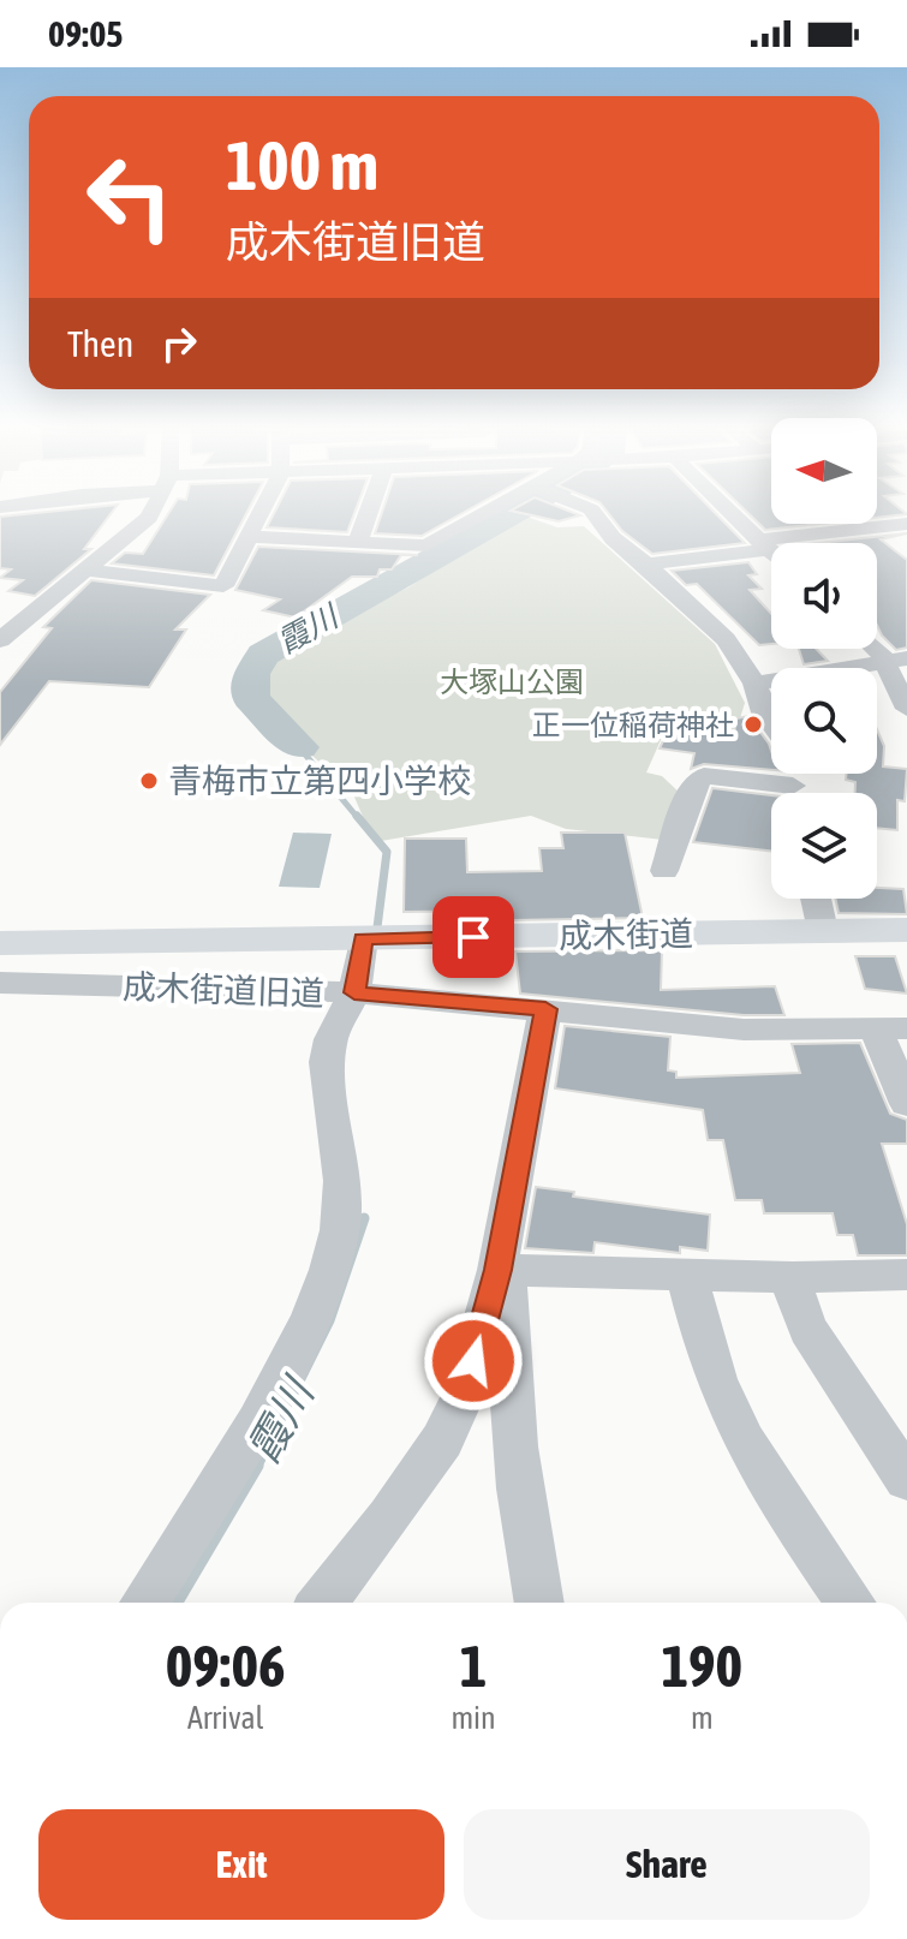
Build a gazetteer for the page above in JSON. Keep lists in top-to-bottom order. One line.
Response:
{"streets":{"main road":["成木街道"],"street":["成木街道旧道"]},"water":["霞川"],"parks":["大塚山公園"],"places":["正一位稲荷神社","青梅市立第四小学校"],"north":"left","page":{"status":"09:05","turn":["100 m","成木街道旧道"],"then":"Then","eta":["09:06","Arrival","1","min","190","m"],"buttons":["Exit","Share"]}}
